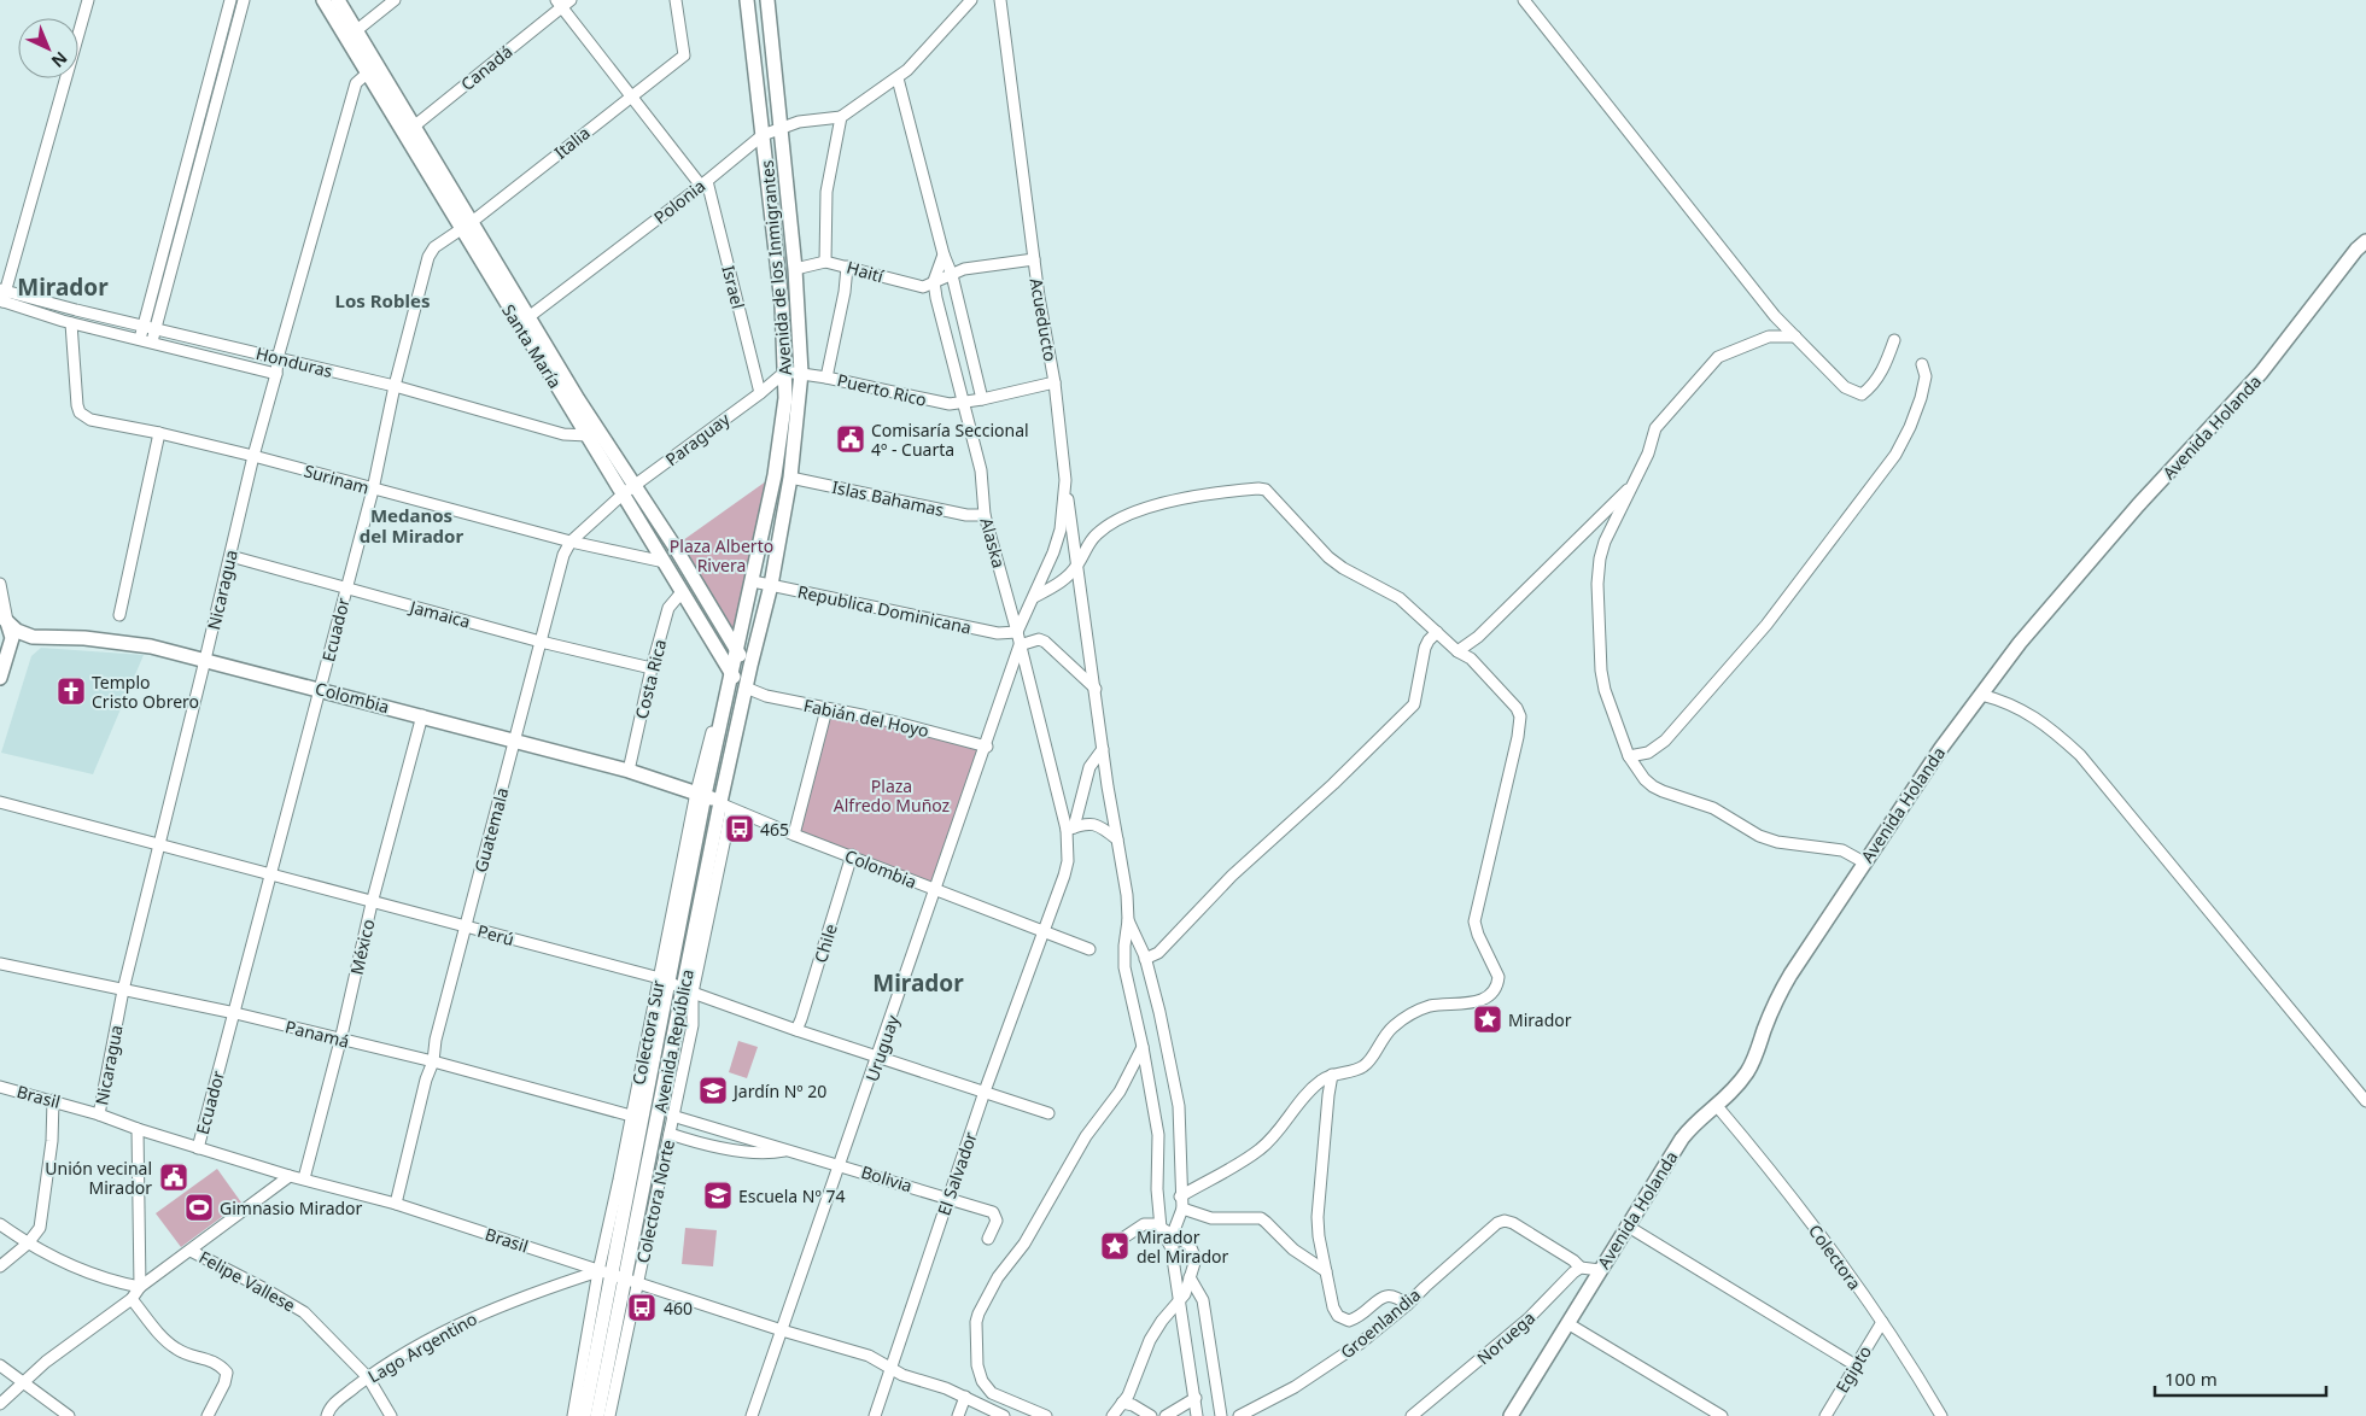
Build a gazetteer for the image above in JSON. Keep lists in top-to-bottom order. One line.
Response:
{"streets":{"street":["Canadá","Italia","Polonia","Avenida de los Inmigrantes","Haití","Israel","Acueducto","Santa María","Honduras","Puerto Rico","Avenida Holanda","Paraguay","Surinam","Islas Bahamas","Alaska","Nicaragua","Republica Dominicana","Jamaica","Ecuador","Costa Rica","Colombia","Fabián del Hoyo","Guatemala","Perú","Chile","México","Colectora Sur","Panamá","Avenida República","Uruguay","Brasil","El Salvador","Bolivia","Colectora Norte","Colectora","Felipe Vallese","Groenlandia","Noruega","Lago Argentino","Egipto"]},"crossings":[["Canadá","Santa María"],["Italia","Santa María"],["Italia","Ecuador"],["Polonia","Avenida de los Inmigrantes"],["Polonia","Israel"],["Polonia","Santa María"],["Avenida de los Inmigrantes","Haití"],["Avenida de los Inmigrantes","Santa María"],["Avenida de los Inmigrantes","Puerto Rico"],["Avenida de los Inmigrantes","Paraguay"],["Avenida de los Inmigrantes","Islas Bahamas"],["Avenida de los Inmigrantes","Republica Dominicana"],["Avenida de los Inmigrantes","Avenida República"],["Haití","Acueducto"],["Haití","Alaska"],["Israel","Paraguay"],["Acueducto","Puerto Rico"],["Acueducto","Alaska"],["Acueducto","Republica Dominicana"],["Santa María","Honduras"],["Santa María","Paraguay"],["Santa María","Surinam"],["Santa María","Nicaragua"],["Santa María","Ecuador"],["Santa María","Costa Rica"],["Santa María","Fabián del Hoyo"],["Santa María","Guatemala"],["Santa María","Avenida República"],["Honduras","Surinam"],["Honduras","Nicaragua"],["Honduras","Ecuador"],["Puerto Rico","Paraguay"],["Puerto Rico","Alaska"],["Avenida Holanda","Colectora"],["Paraguay","Guatemala"],["Surinam","Nicaragua"],["Surinam","Ecuador"],["Surinam","Guatemala"],["Islas Bahamas","Alaska"],["Alaska","Republica Dominicana"],["Alaska","Uruguay"],["Alaska","El Salvador"],["Nicaragua","Jamaica"],["Nicaragua","Colombia"],["Nicaragua","Perú"],["Nicaragua","Panamá"],["Nicaragua","Brasil"],["Jamaica","Ecuador"],["Jamaica","Costa Rica"],["Jamaica","Guatemala"],["Ecuador","Colombia"],["Ecuador","Perú"],["Ecuador","Panamá"],["Ecuador","Brasil"],["Costa Rica","Colombia"],["Colombia","Guatemala"],["Colombia","Chile"],["Colombia","México"],["Colombia","Avenida República"],["Colombia","Uruguay"],["Colombia","El Salvador"],["Fabián del Hoyo","Avenida República"],["Fabián del Hoyo","Uruguay"],["Guatemala","Perú"],["Guatemala","Panamá"],["Guatemala","Brasil"],["Perú","Chile"],["Perú","México"],["Perú","Colectora Sur"],["Perú","Avenida República"],["Perú","Uruguay"],["Perú","El Salvador"],["Perú","Colectora Norte"],["México","Panamá"],["México","Brasil"],["Colectora Sur","Panamá"],["Colectora Sur","Avenida República"],["Colectora Sur","Brasil"],["Colectora Sur","Lago Argentino"],["Avenida República","Brasil"],["Avenida República","Colectora Norte"],["Avenida República","Lago Argentino"],["Uruguay","Brasil"],["Uruguay","Bolivia"],["Brasil","El Salvador"],["Brasil","Colectora Norte"],["Brasil","Lago Argentino"],["El Salvador","Bolivia"],["Bolivia","Colectora Norte"],["Colectora","Egipto"],["Felipe Vallese","Lago Argentino"],["Groenlandia","Noruega"]],"districts":["Mirador","Los Robles","Medanos del Mirador","Mirador"],"parks":["Plaza Alberto Rivera","Plaza Alfredo Muñoz"],"places":{"public building":["Comisaría Seccional 4º - Cuarta","Unión vecinal Mirador"],"church":["Templo Cristo Obrero"],"bus stop":["465","460"],"place":["Mirador","Mirador del Mirador"],"school or university":["Jardín Nº 20","Escuela Nº 74"],"sports":["Gimnasio Mirador"]},"scale_bar":"100 m","north":"bottom right"}
